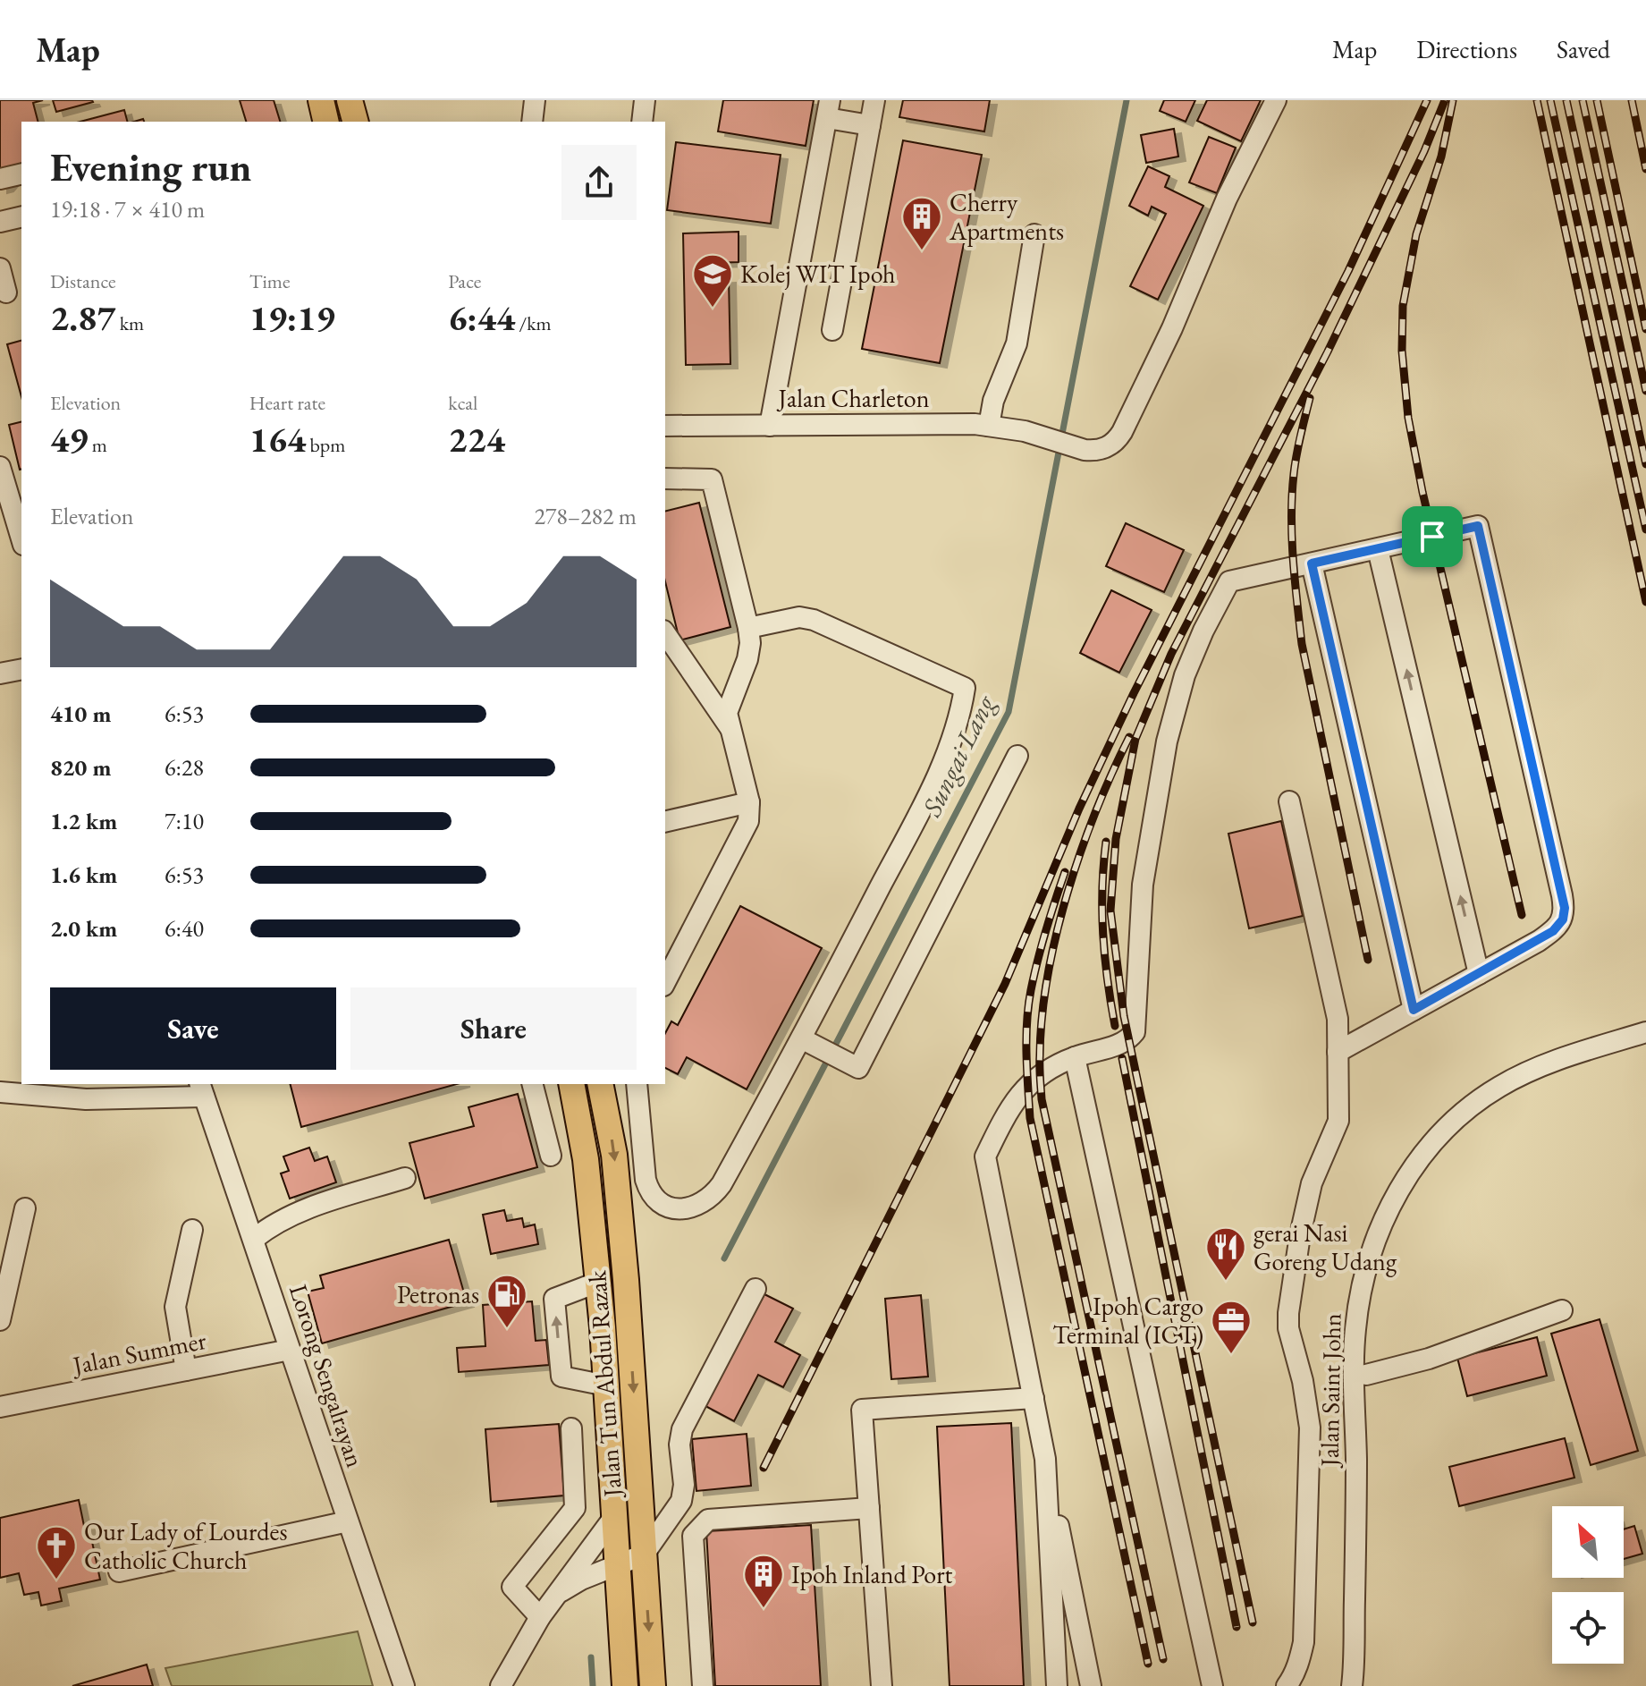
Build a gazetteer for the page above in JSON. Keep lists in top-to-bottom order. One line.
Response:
{"streets":{"main road":["Jalan Tun Abdul Razak"],"street":["Jalan Charleton","Jalan Summer","Lorong Sengalrayan","Jalan Saint John"]},"crossings":[["Jalan Summer","Lorong Sengalrayan"]],"water":["Sungai Lang"],"places":{"building":["Cherry Apartments","Ipoh Inland Port"],"school or university":["Kolej WIT Ipoh"],"restaurant":["gerai Nasi Goreng Udang"],"fuel station":["Petronas"],"office":["Ipoh Cargo Terminal (ICT)"],"church":["Our Lady of Lourdes Catholic Church"]},"north":"top left","page":{"header":"Map","nav":["Map","Directions","Saved"],"heading":["Evening run","19:18 · 7 × 410 m"],"stats":[["Distance","2.87 km"],["Time","19:19"],["Pace","6:44 /km"],["Elevation","49 m"],["Heart rate","164 bpm"],["kcal","224"]],"chart":["Elevation","278–282 m"],"list":[{"name":"410 m","note":"6:53"},{"name":"820 m","note":"6:28"},{"name":"1.2 km","note":"7:10"},{"name":"1.6 km","note":"6:53"},{"name":"2.0 km","note":"6:40"}],"buttons":["Save","Share"]}}
